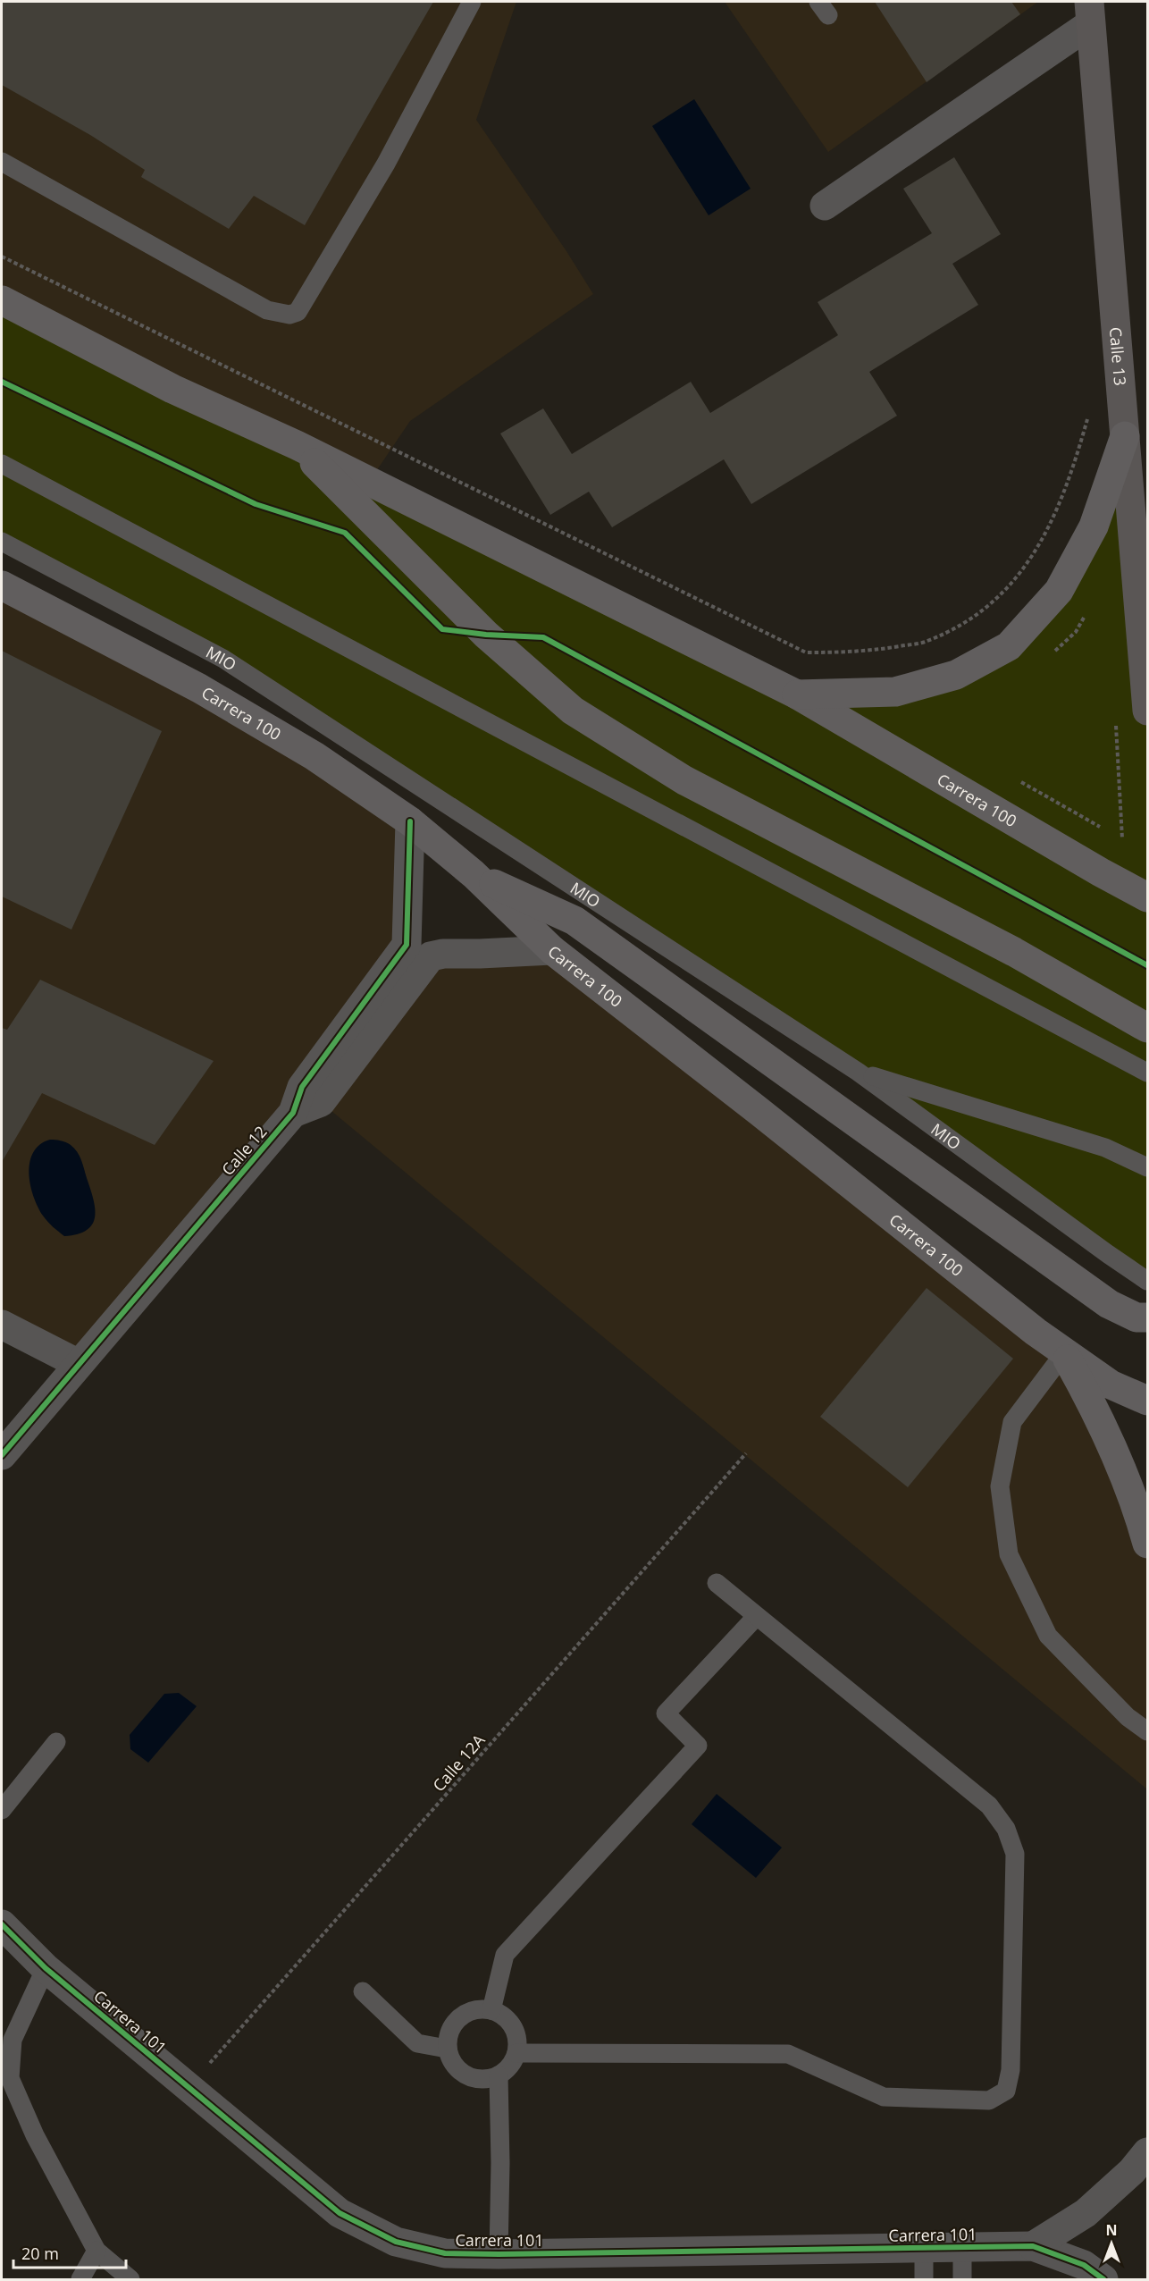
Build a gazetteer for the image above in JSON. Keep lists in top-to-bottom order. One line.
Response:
{"streets":{"main road":["Calle 13","Carrera 100"],"street":["Calle 12","Carrera 101"],"lane":["MIO"],"path":["Calle 12A"]},"crossings":[["Carrera 100","Calle 12"],["Calle 12A","Carrera 101"]],"scale_bar":"20 m","north":"top"}
